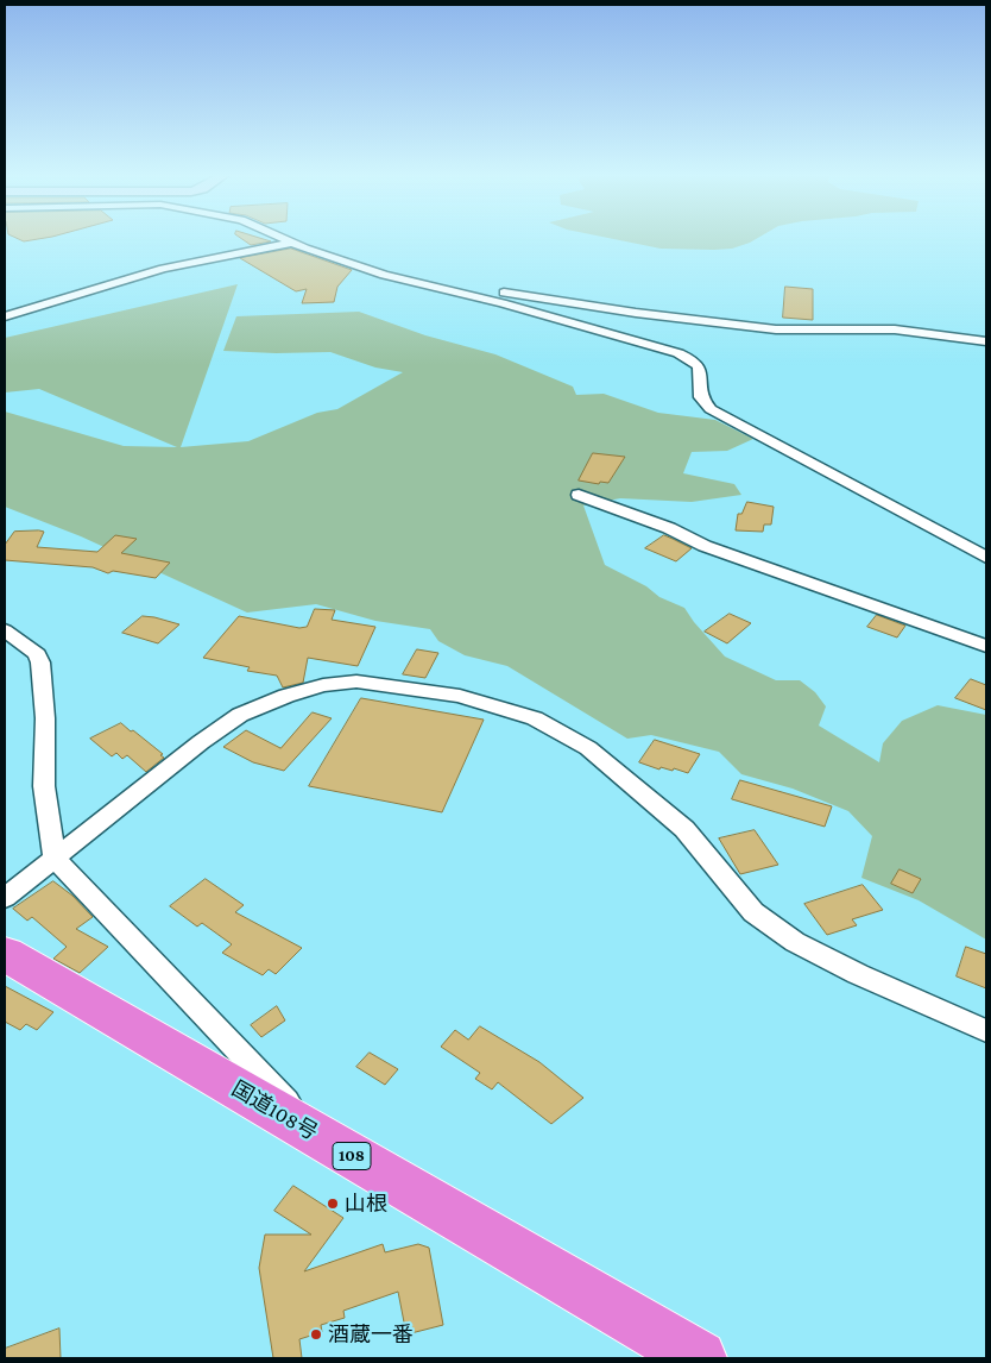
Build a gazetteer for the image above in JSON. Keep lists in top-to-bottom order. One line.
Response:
{"streets":{"highway":["国道108号","108"]},"places":["山根","酒蔵一番"]}
